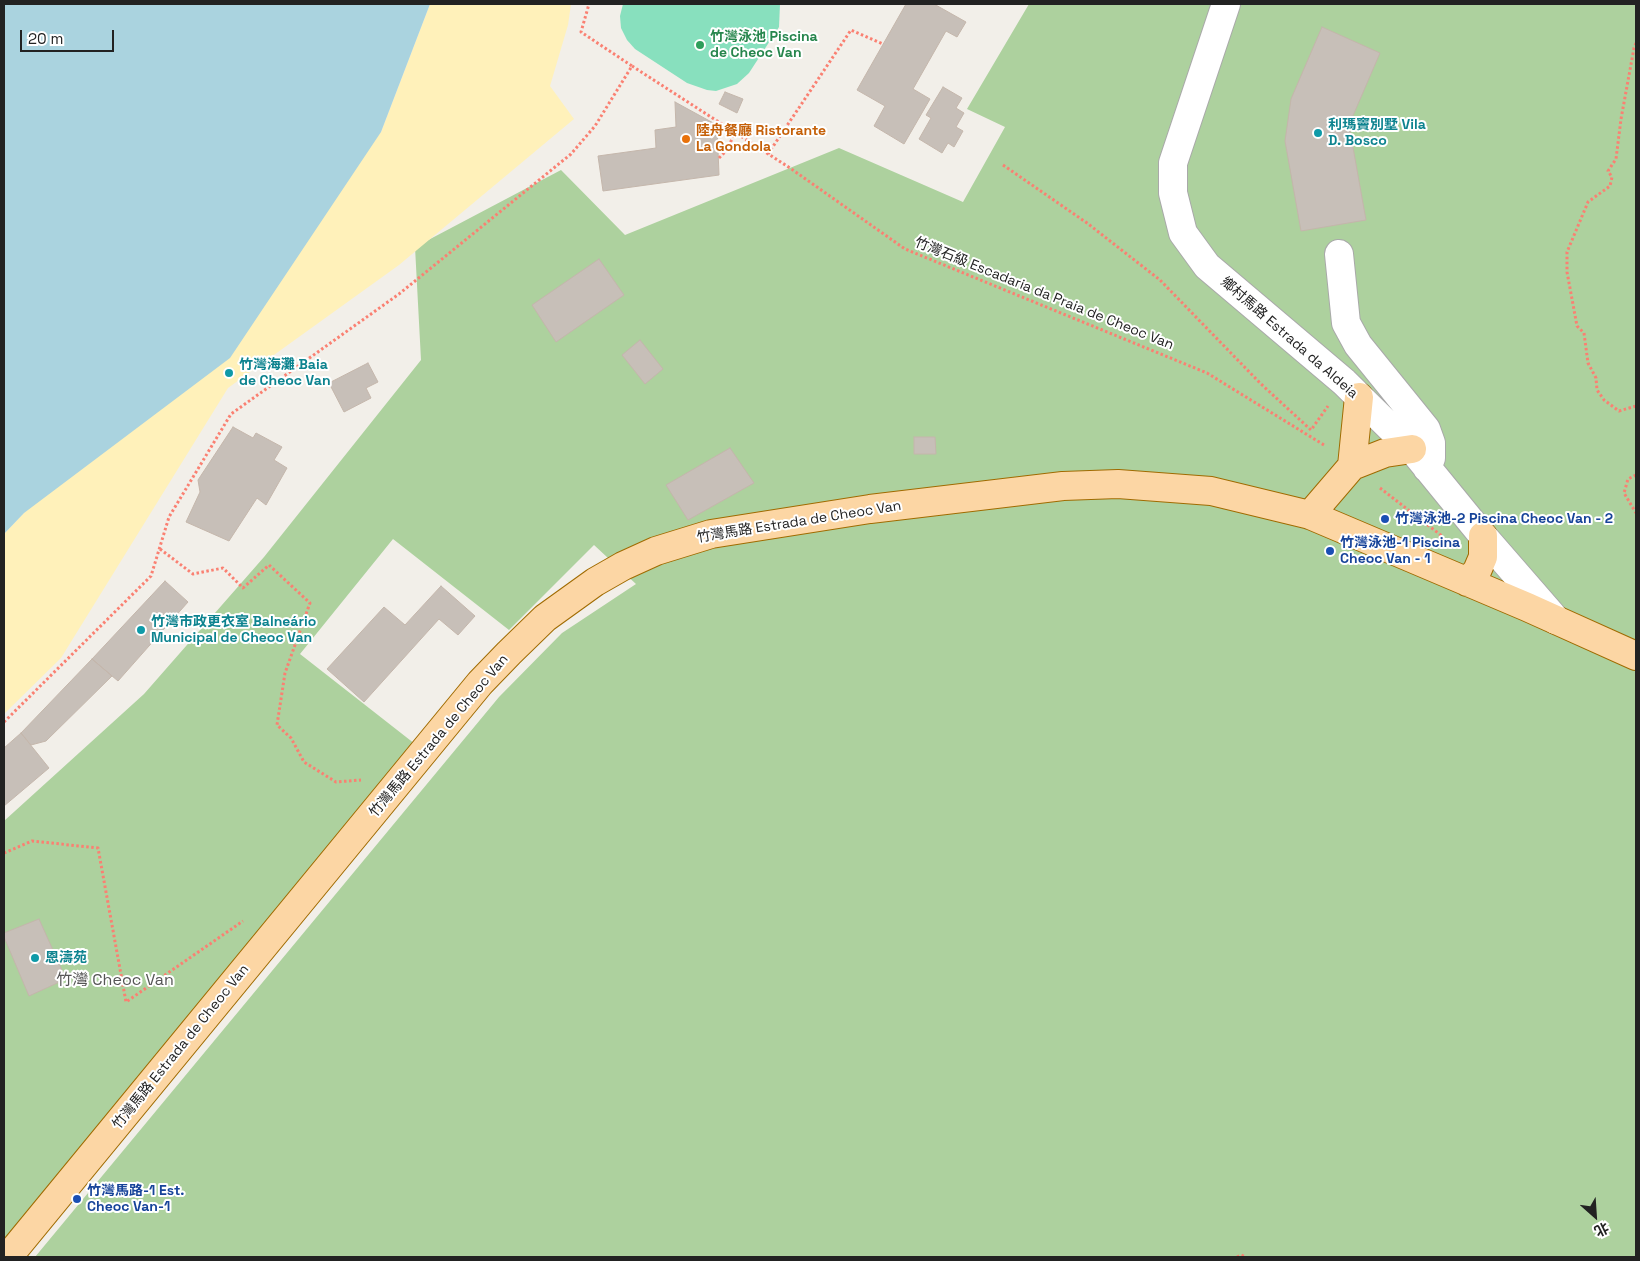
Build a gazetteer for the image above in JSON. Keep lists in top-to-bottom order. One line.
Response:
{"streets":{"main road":["竹灣馬路 Estrada de Cheoc Van"],"street":["鄉村馬路 Estrada da Aldeia"],"path":["竹灣石級 Escadaria da Praia de Cheoc Van"]},"crossings":[["竹灣石級 Escadaria da Praia de Cheoc Van","鄉村馬路 Estrada da Aldeia"],["鄉村馬路 Estrada da Aldeia","竹灣馬路 Estrada de Cheoc Van"]],"districts":["竹灣 Cheoc Van"],"places":["竹灣泳池 Piscina de Cheoc Van","利瑪竇別墅 Vila D. Bosco","陸舟餐廳 Ristorante La Gondola","竹灣海灘 Baia de Cheoc Van","竹灣泳池-2 Piscina Cheoc Van - 2","竹灣泳池-1 Piscina Cheoc Van - 1","竹灣市政更衣室 Balneário Municipal de Cheoc Van","恩濤苑","竹灣馬路-1 Est. Cheoc Van-1"],"scale_bar":"20 m","north":"bottom right"}
